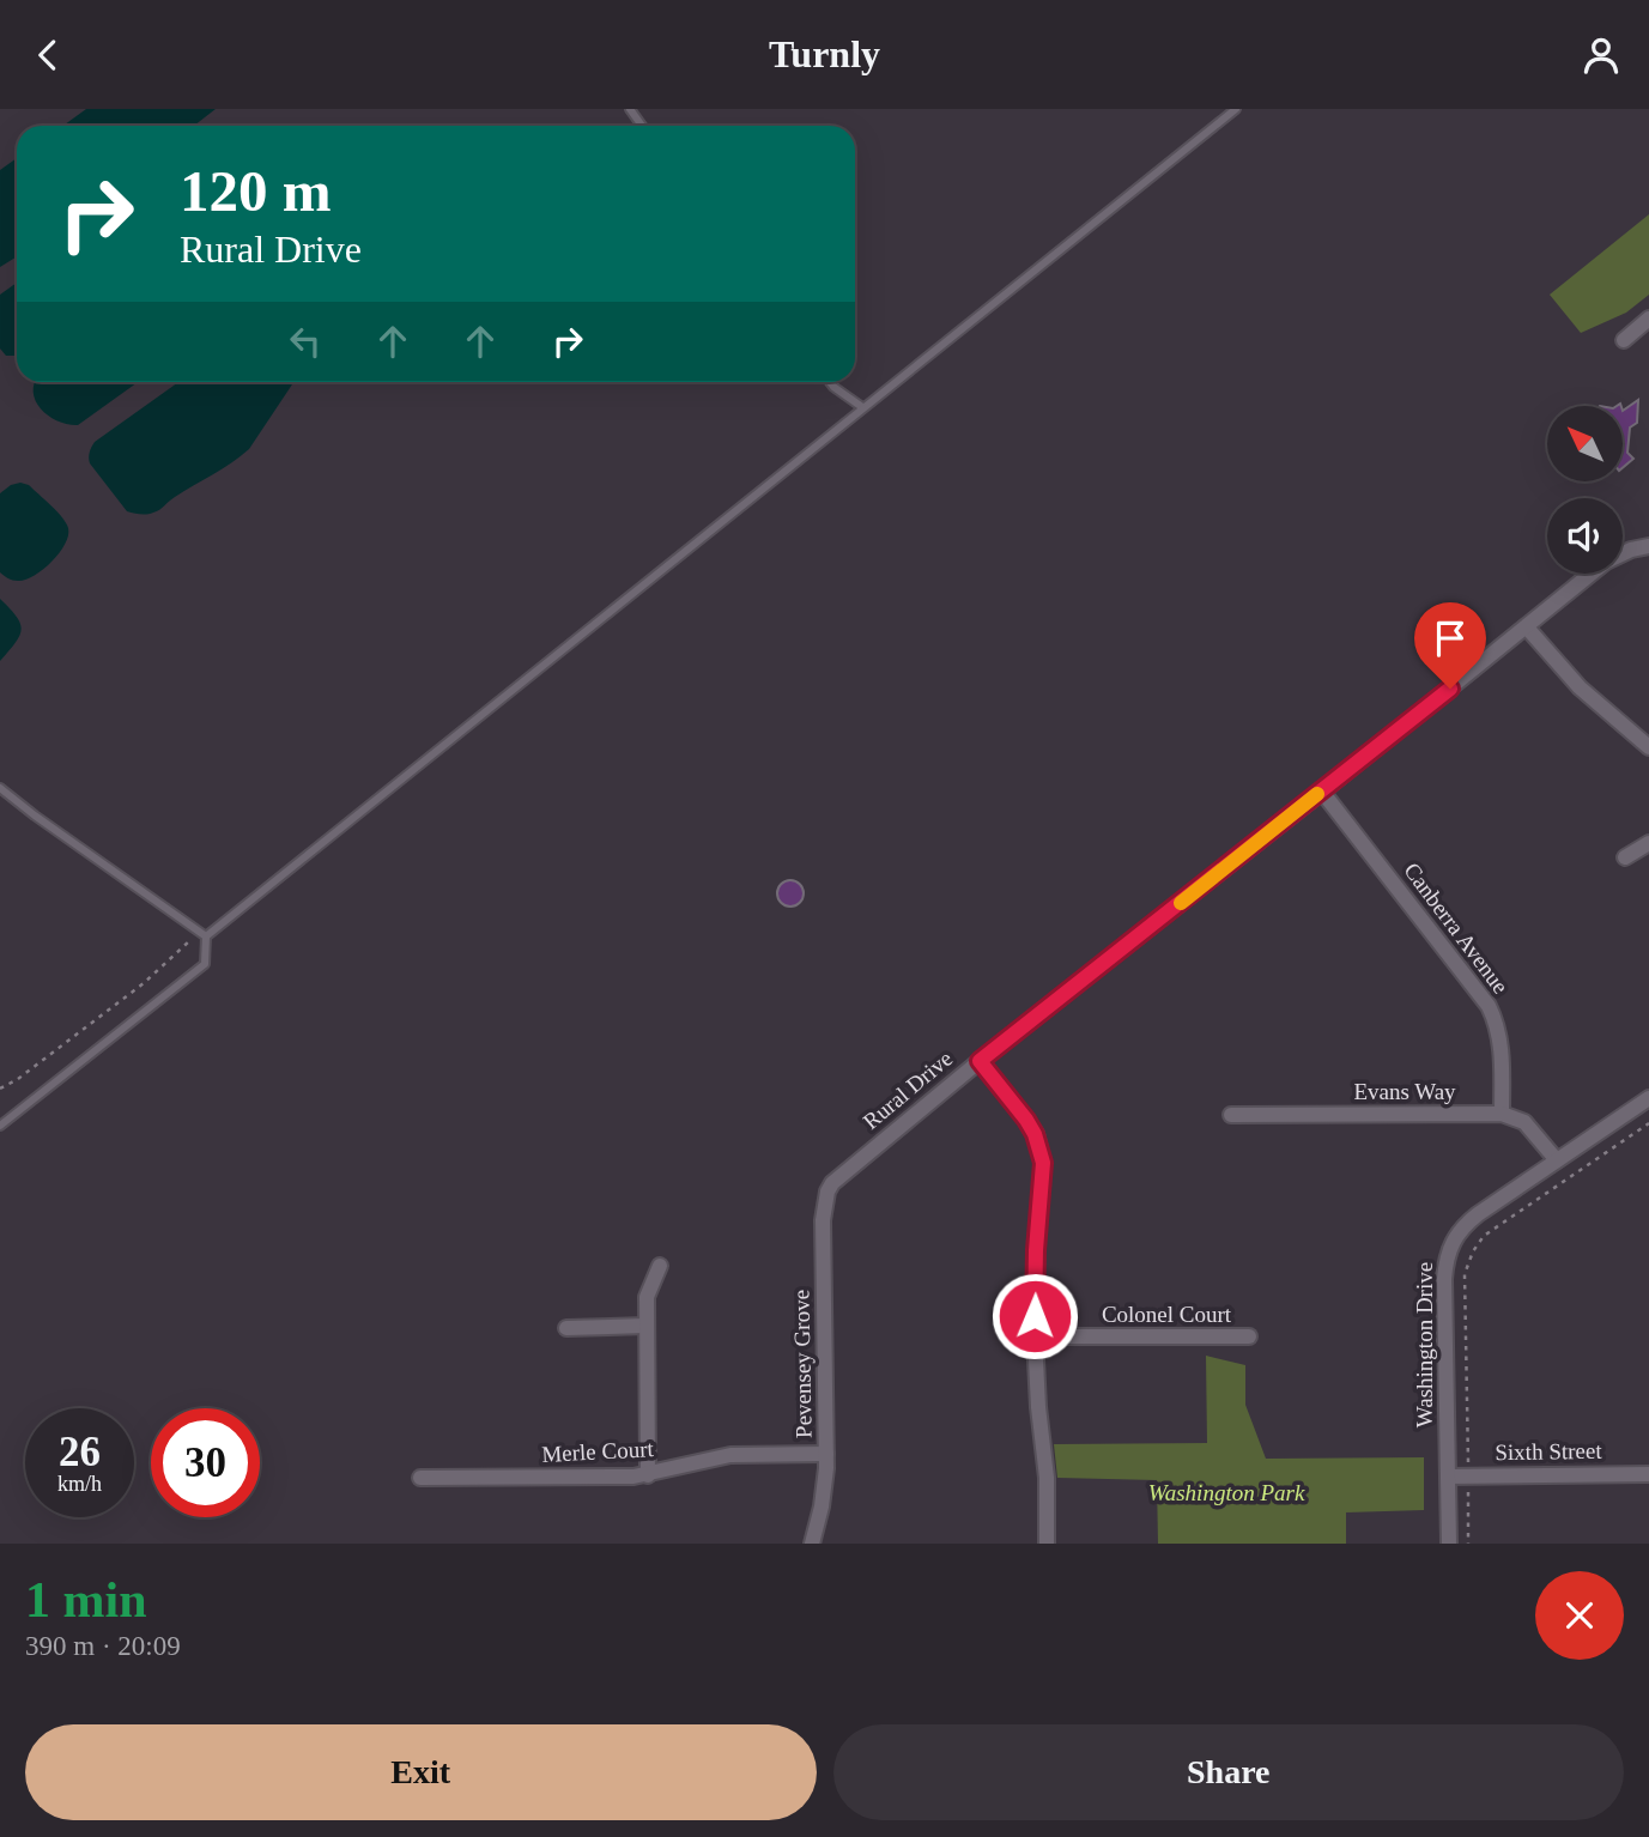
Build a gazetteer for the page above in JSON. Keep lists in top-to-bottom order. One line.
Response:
{"streets":{"street":["Canberra Avenue","Rural Drive","Evans Way","Colonel Court","Washington Drive","Pevensey Grove","Merle Court","Sixth Street"]},"crossings":[["Canberra Avenue","Rural Drive"],["Canberra Avenue","Evans Way"],["Rural Drive","Pevensey Grove"],["Washington Drive","Sixth Street"],["Pevensey Grove","Merle Court"]],"parks":["Washington Park"],"north":"top left","page":{"header":"Turnly","turn":["120 m","Rural Drive"],"speed":"26 km/h","limit":"30","heading":["1 min","390 m · 20:09"],"buttons":["Exit","Share"]}}
